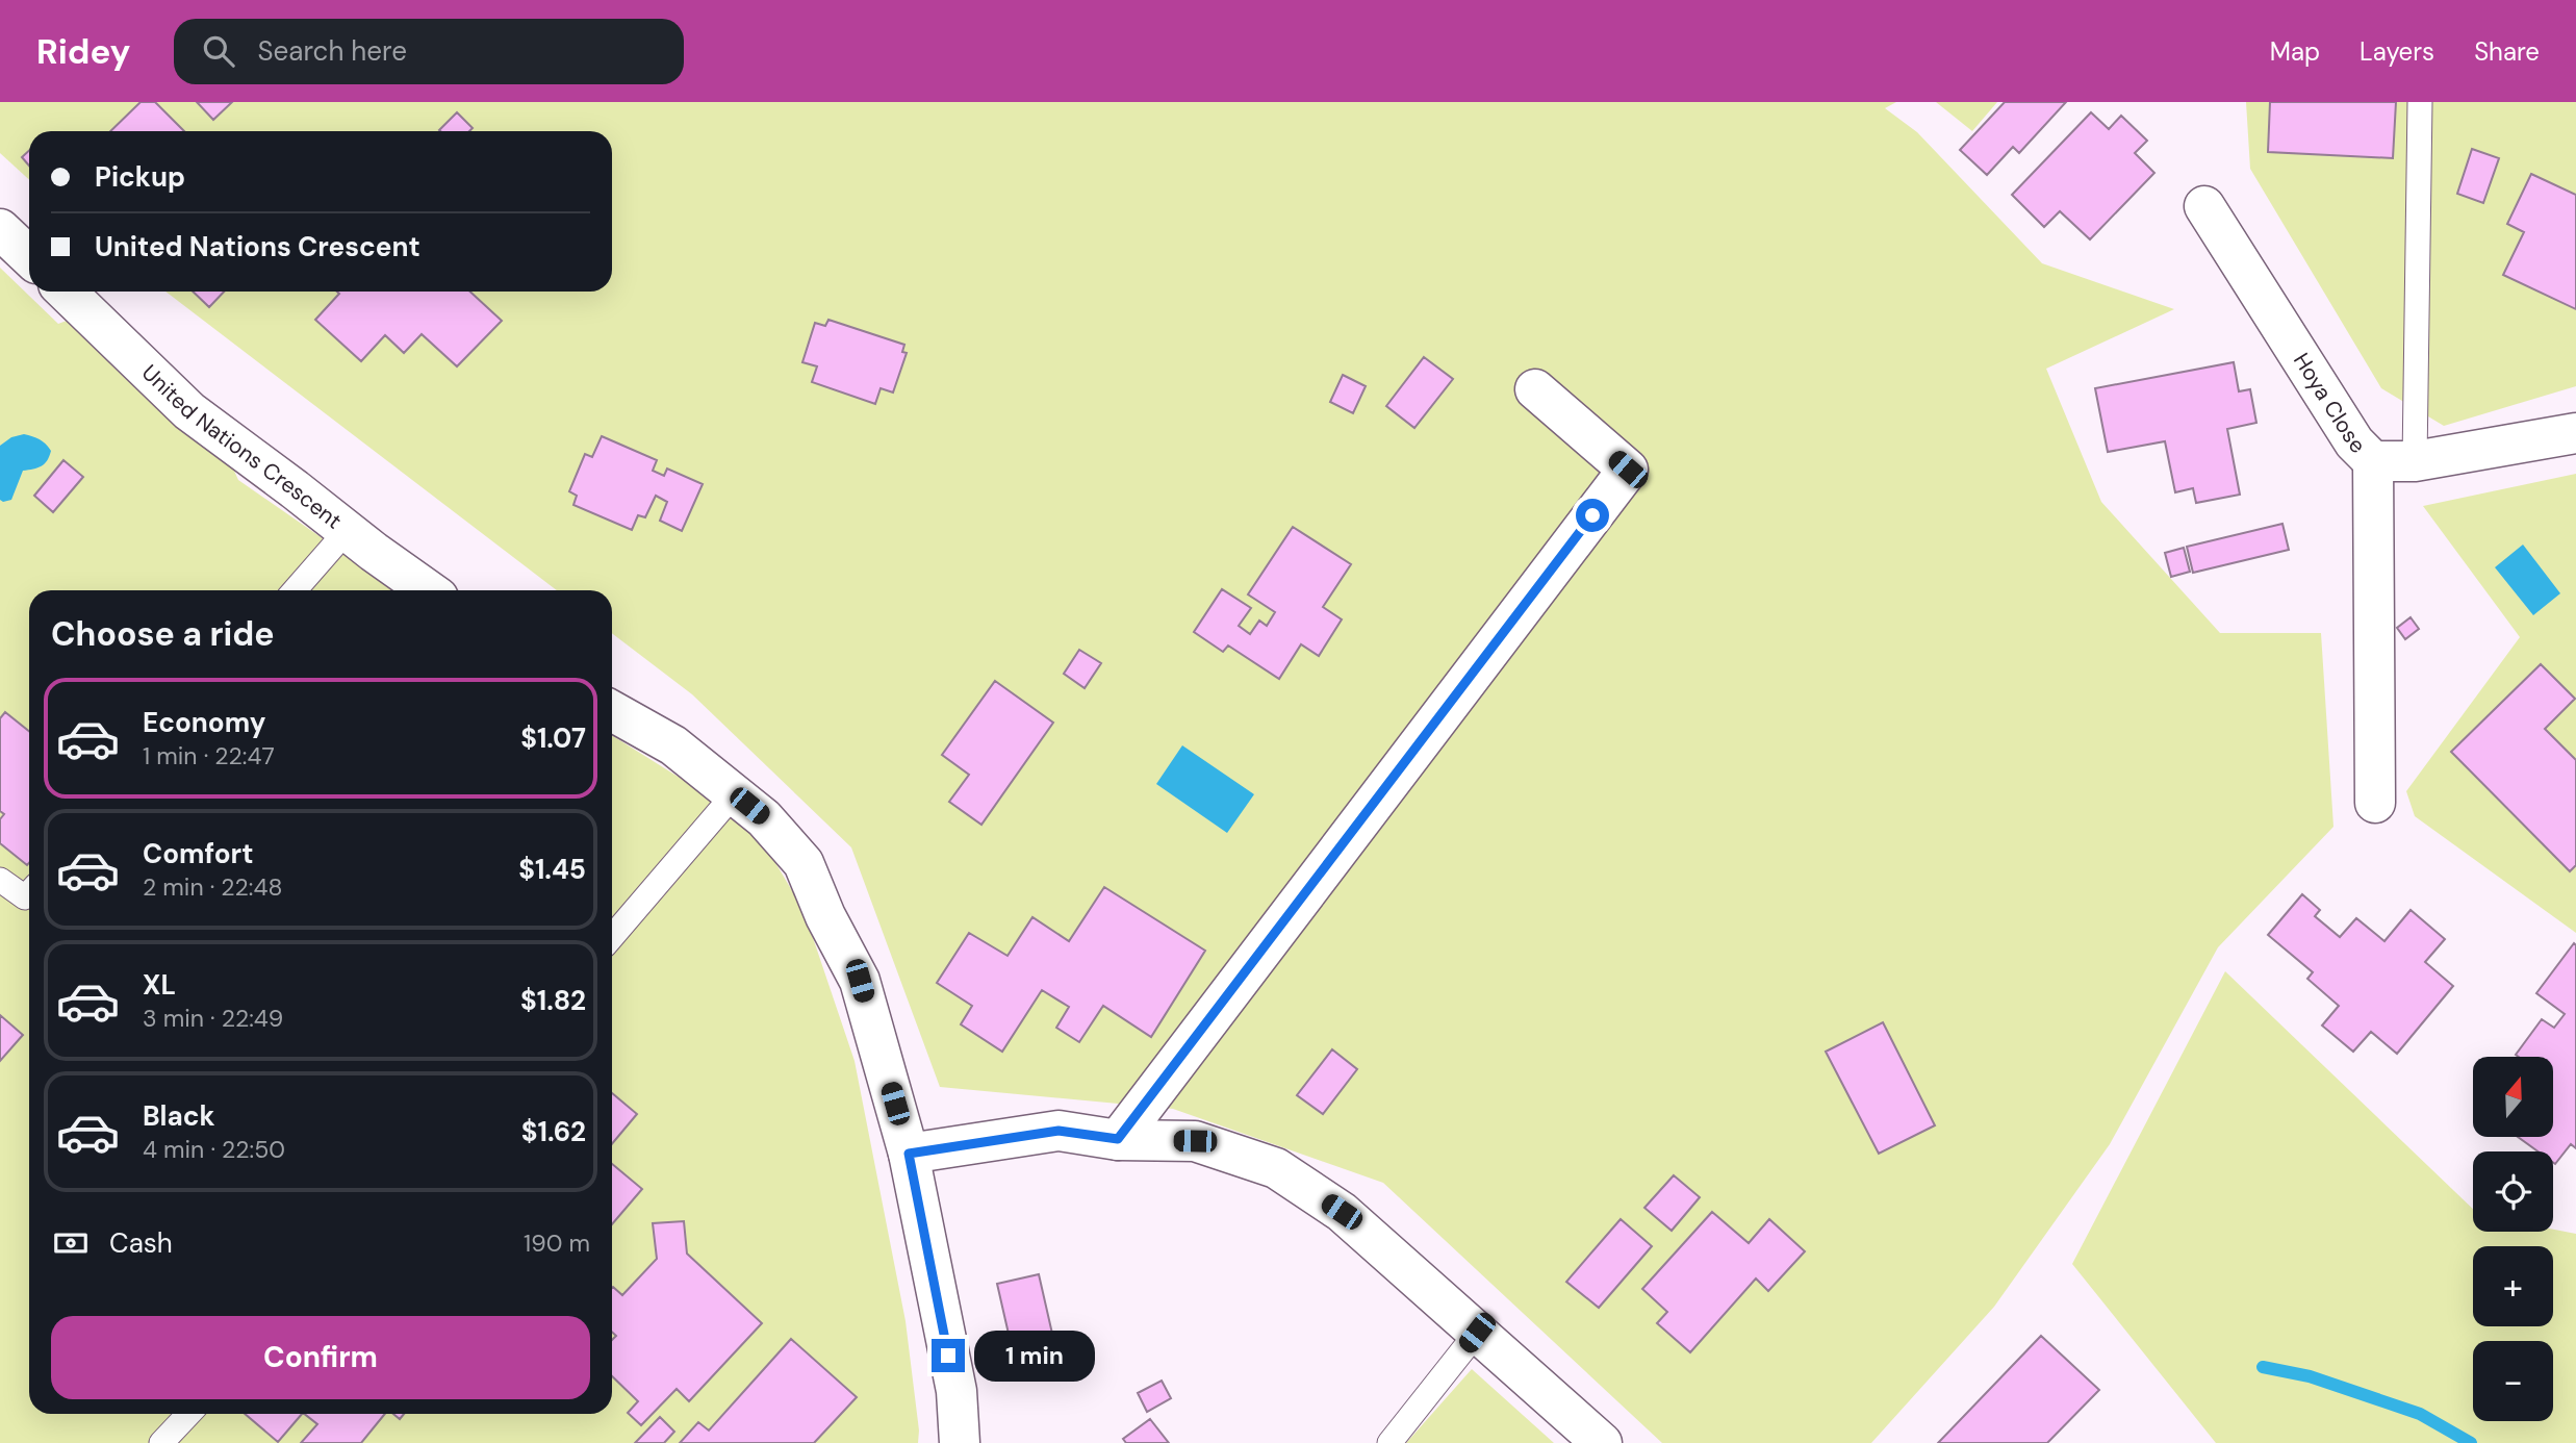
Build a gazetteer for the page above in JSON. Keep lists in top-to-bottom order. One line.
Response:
{"streets":{"street":["Hoya Close","United Nations Crescent"]},"north":"top","page":{"header":"Ridey","search":"Search here","nav":["Map","Layers","Share"],"banner":["Pickup","United Nations Crescent"],"heading":"Choose a ride","list":[{"name":"Economy","note":"1 min · 22:47","value":"$1.07"},{"name":"Comfort","note":"2 min · 22:48","value":"$1.45"},{"name":"XL","note":"3 min · 22:49","value":"$1.82"},{"name":"Black","note":"4 min · 22:50","value":"$1.62"}],"map_buttons":["+","−"],"pay":["Cash","190 m"],"buttons":"Confirm","bubble":"1 min"}}
